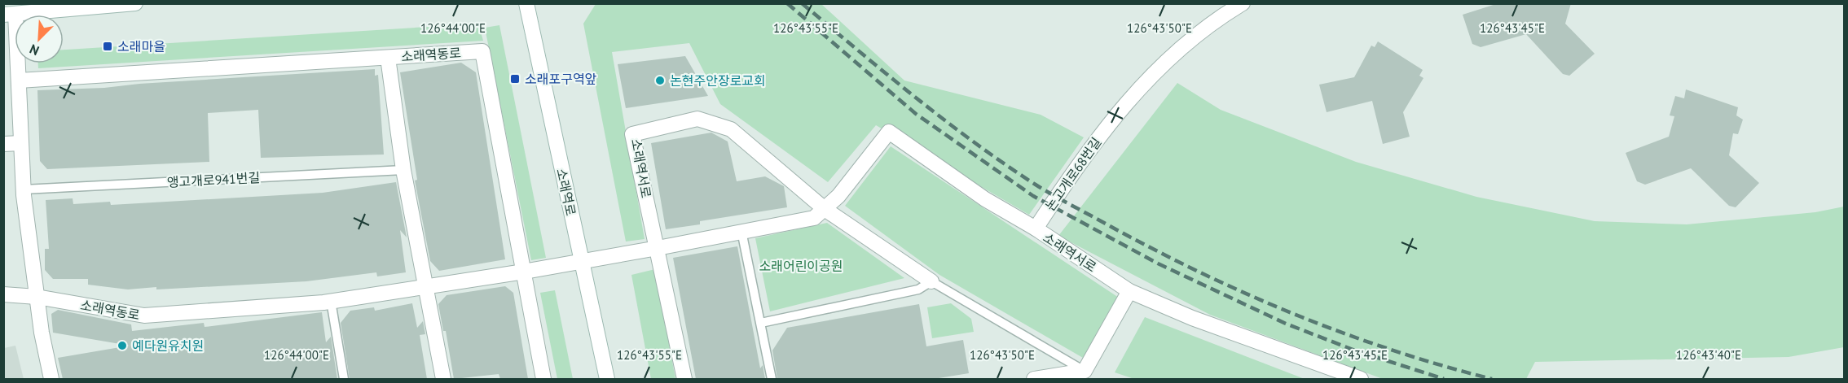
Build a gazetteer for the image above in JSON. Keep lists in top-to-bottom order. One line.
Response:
{"streets":{"street":["소래역동로","소래역서로","논고개로68번길","소래역로"],"lane":["앵고개로941번길"]},"crossings":[["소래역동로","소래역서로"],["소래역동로","앵고개로941번길"],["소래역동로","소래역로"],["소래역서로","논고개로68번길"],["소래역서로","소래역로"]],"parks":["소래어린이공원"],"places":{"transit":["소래마을","소래포구역앞"],"other":["논현주안장로교회","예다원유치원"]},"north":"bottom left","coordinates":["126°44'00\"E","126°43'55\"E","126°43'50\"E","126°43'45\"E","126°43'40\"E"]}
